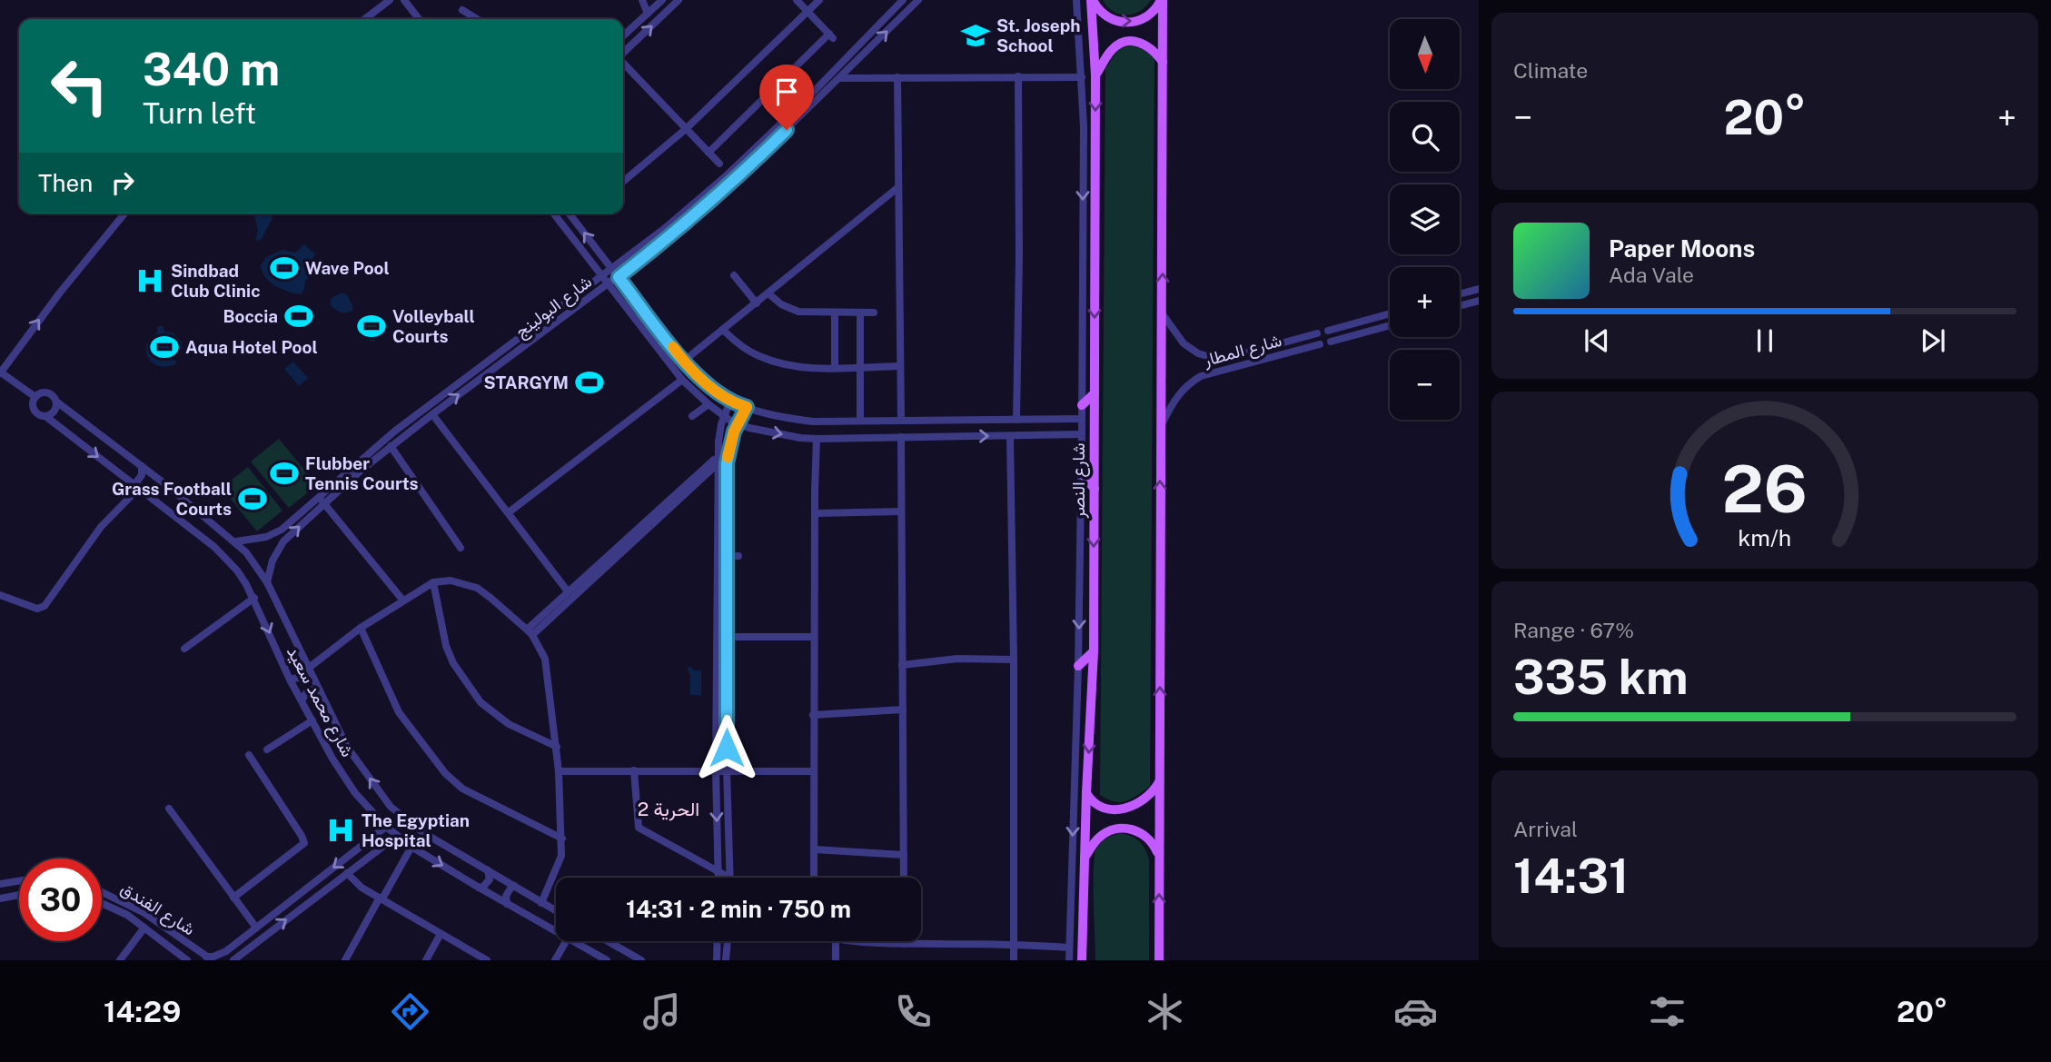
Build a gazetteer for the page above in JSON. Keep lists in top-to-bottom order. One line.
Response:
{"streets":{"main road":["شارع النصر"],"street":["شارع البولينج","شارع المطار","شارع محمد سعيد","شارع الفندق"]},"crossings":[["شارع البولينج","شارع محمد سعيد"]],"districts":["الحرية 2"],"places":{"school or university":["St. Joseph School"],"sports":["Wave Pool","Boccia","Volleyball Courts","Aqua Hotel Pool","STARGYM","Flubber Tennis Courts","Grass Football Courts"],"hospital":["Sindbad Club Clinic","The Egyptian Hospital"]},"north":"bottom","page":{"tile":["Climate",["Range · 67%","335 km"],["Arrival","14:31"]],"map_buttons":["+","−"],"turn":["340 m","Turn left"],"heat":["−","20°","+"],"then":"Then","song":["Paper Moons","Ada Vale"],"limit":"30","trip":"14:31 · 2 min · 750 m","tabs":["14:29","20°"],"gauge":["26","km/h"]}}
